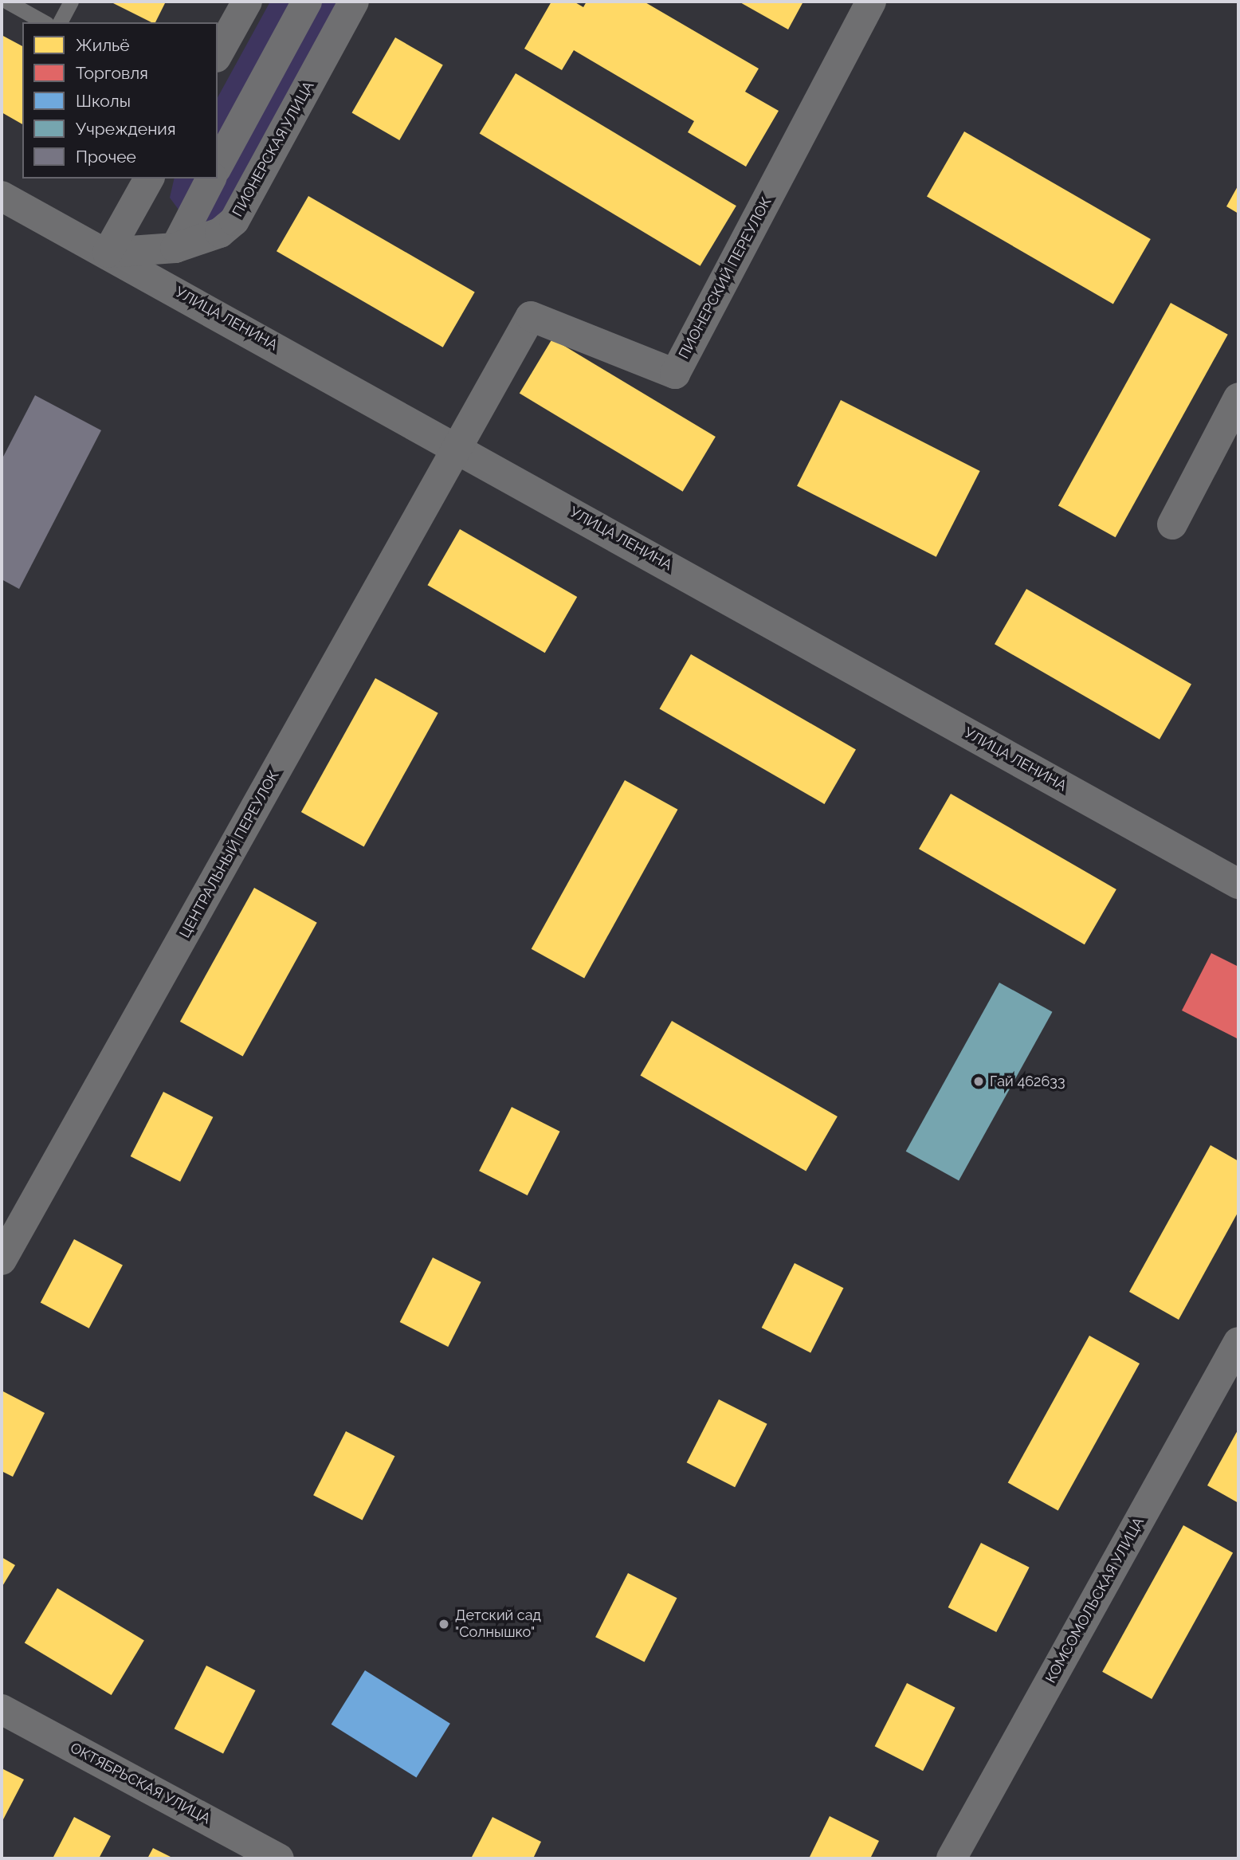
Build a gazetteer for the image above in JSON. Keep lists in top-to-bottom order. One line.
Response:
{"streets":{"street":["ПИОНЕРСКАЯ УЛИЦА","ПИОНЕРСКИЙ ПЕРЕУЛОК","УЛИЦА ЛЕНИНА","ЦЕНТРАЛЬНЫЙ ПЕРЕУЛОК","КОМСОМОЛЬСКАЯ УЛИЦА","ОКТЯБРЬСКАЯ УЛИЦА"]},"crossings":[["ПИОНЕРСКАЯ УЛИЦА","УЛИЦА ЛЕНИНА"],["ПИОНЕРСКИЙ ПЕРЕУЛОК","УЛИЦА ЛЕНИНА"],["ПИОНЕРСКИЙ ПЕРЕУЛОК","ЦЕНТРАЛЬНЫЙ ПЕРЕУЛОК"],["УЛИЦА ЛЕНИНА","ЦЕНТРАЛЬНЫЙ ПЕРЕУЛОК"]],"places":["Гай 462633","Детский сад \"Солнышко\""],"legend":["Жильё","Торговля","Школы","Учреждения","Прочее"]}
